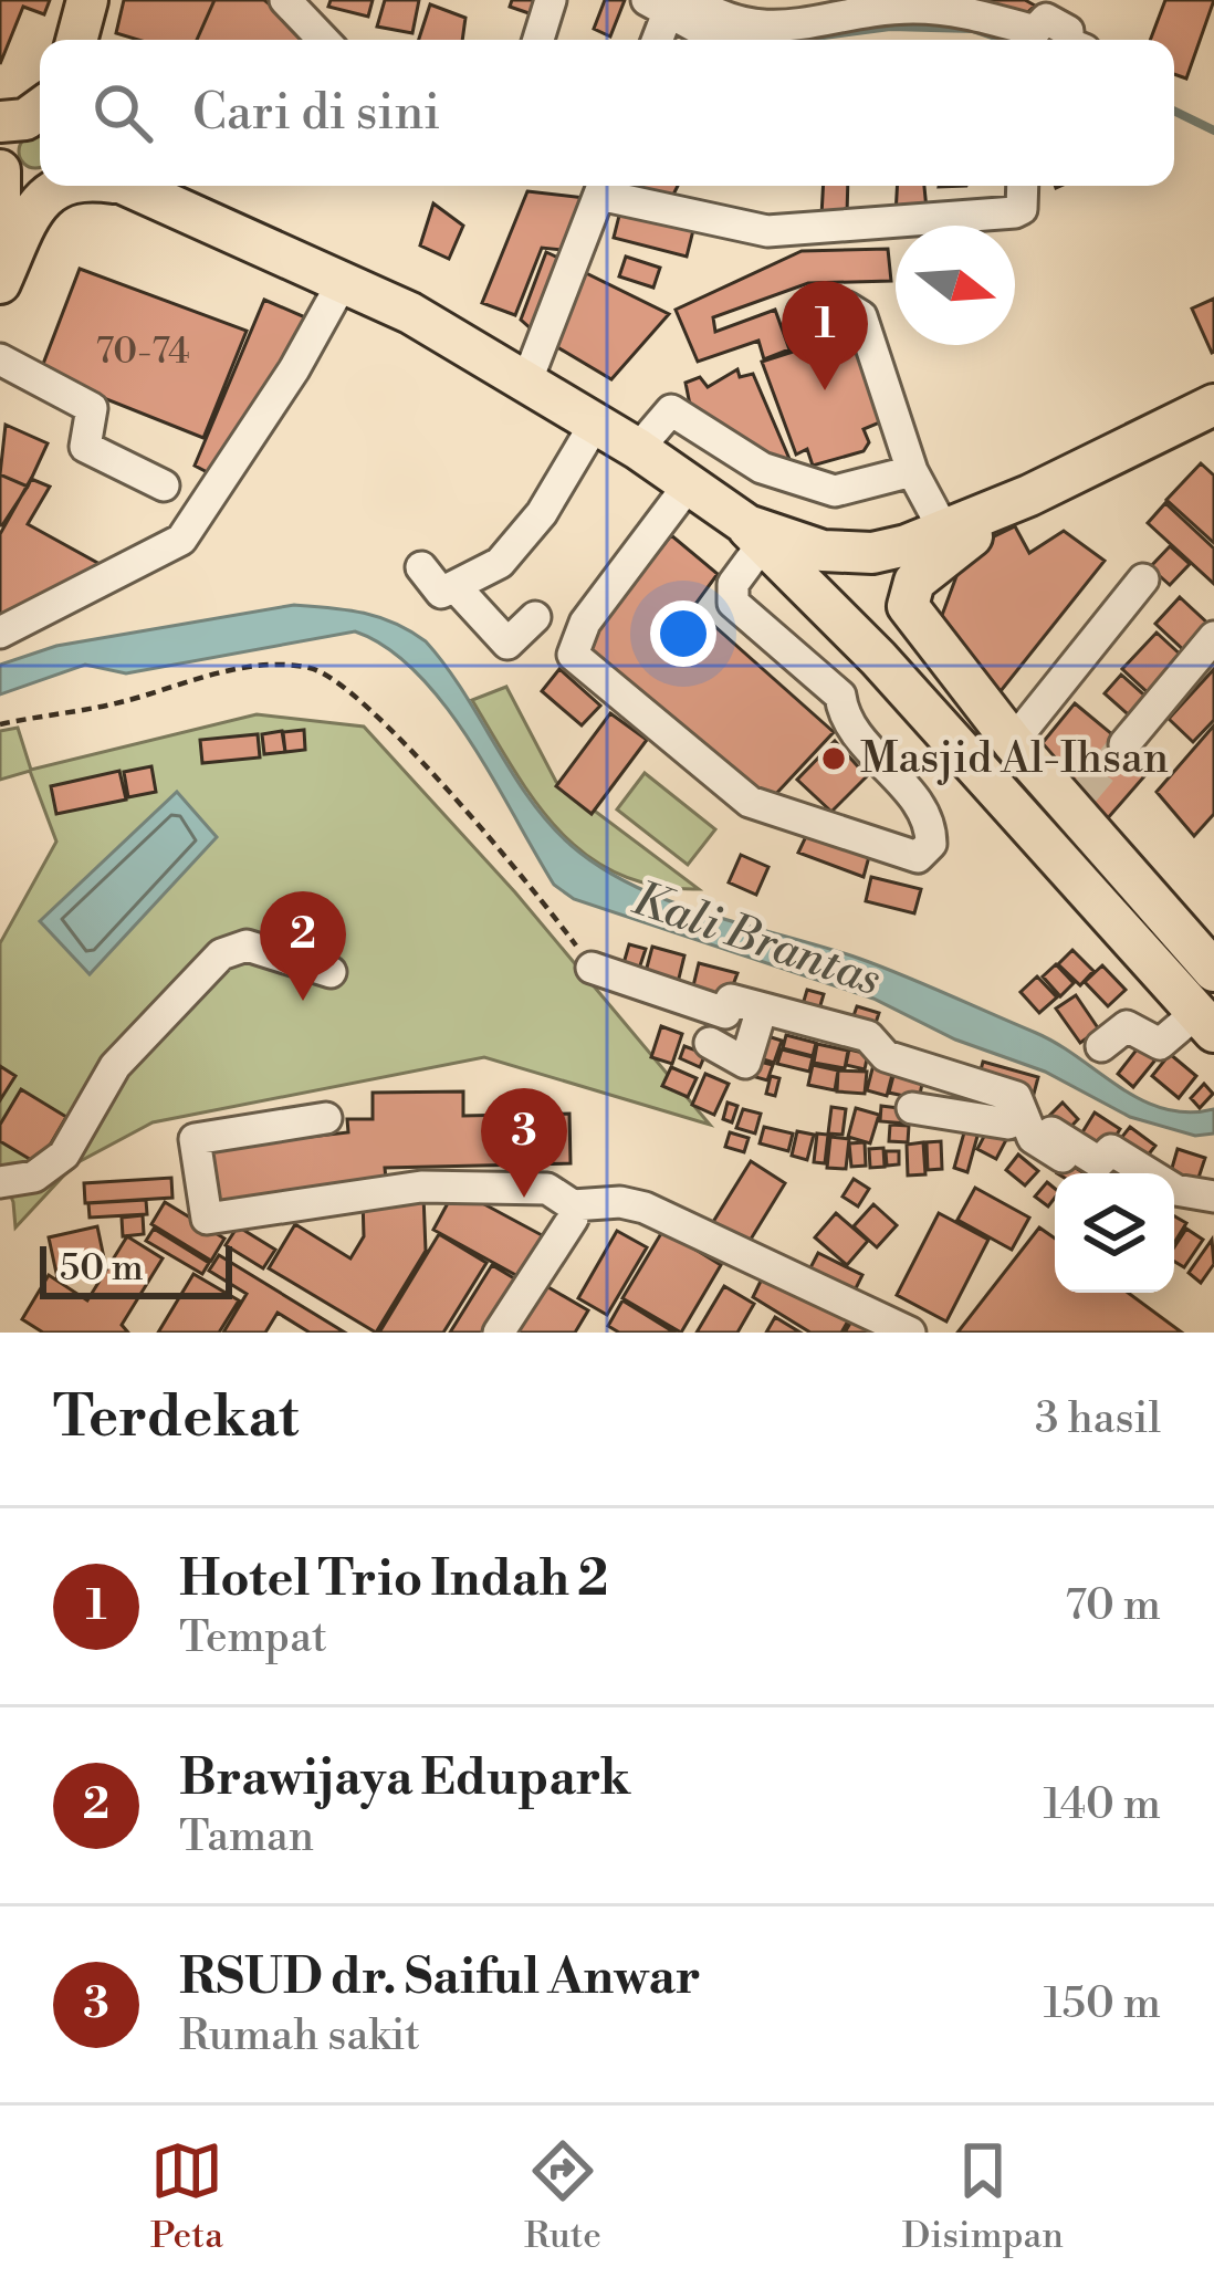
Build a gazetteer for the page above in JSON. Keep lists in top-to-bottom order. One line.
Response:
{"water":["Kali Brantas"],"places":["Masjid Al-Ihsan"],"house_numbers":["70-74"],"scale_bar":"50 m","north":"right","page":{"search":"Cari di sini","pins":["1","2","3"],"scale":"50 m","heading":["Terdekat","3 hasil"],"list":[{"mark":"1","name":"Hotel Trio Indah 2","note":"Tempat","value":"70 m"},{"mark":"2","name":"Brawijaya Edupark","note":"Taman","value":"140 m"},{"mark":"3","name":"RSUD dr. Saiful Anwar","note":"Rumah sakit","value":"150 m"}],"nav":["Peta","Rute","Disimpan"]}}
